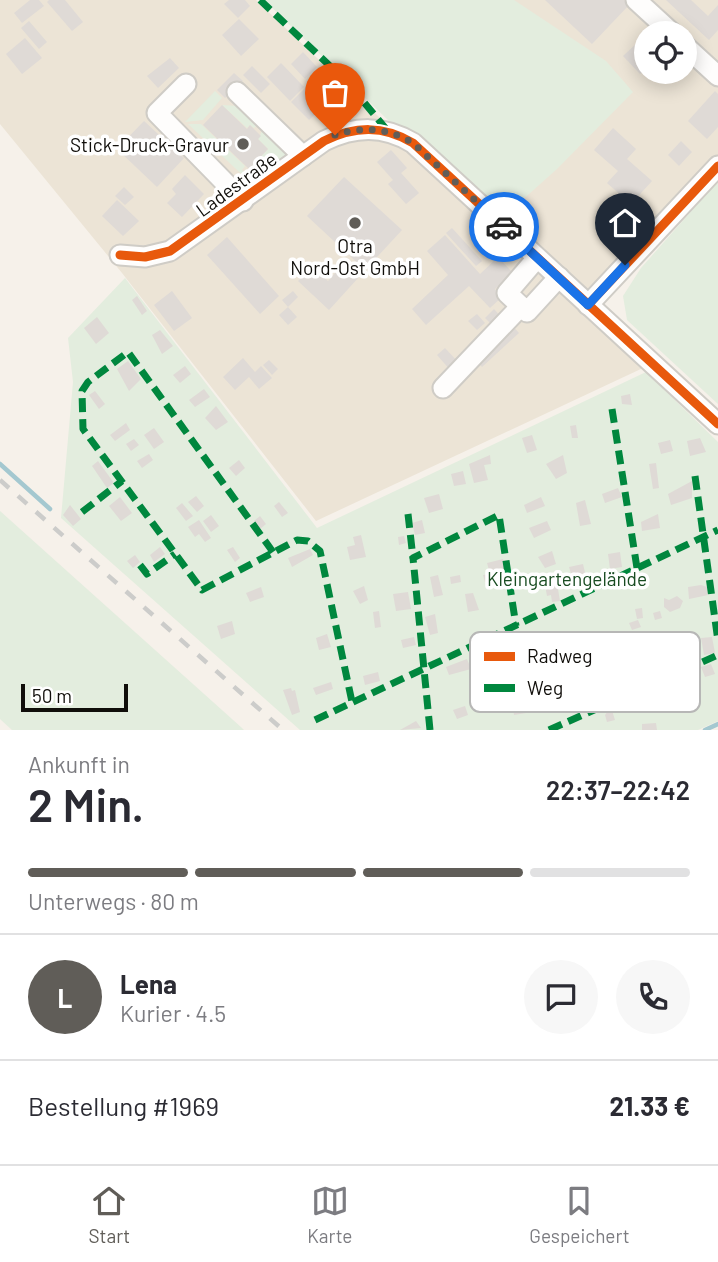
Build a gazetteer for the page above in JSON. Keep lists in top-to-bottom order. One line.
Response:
{"streets":{"street":["Ladestraße"]},"parks":["Kleingartengelände"],"places":["Stick-Druck-Gravur","Otra Nord-Ost GmbH"],"legend":["Radweg","Weg"],"scale_bar":"50 m","page":{"scale":"50 m","heading":["2 Min.","Ankunft in","22:37–22:42"],"panel":["Lena","Kurier · 4.5","Bestellung #1969","21.33 €"],"bar":"Unterwegs · 80 m","round":"L","tabs":["Start","Karte","Gespeichert"]}}
